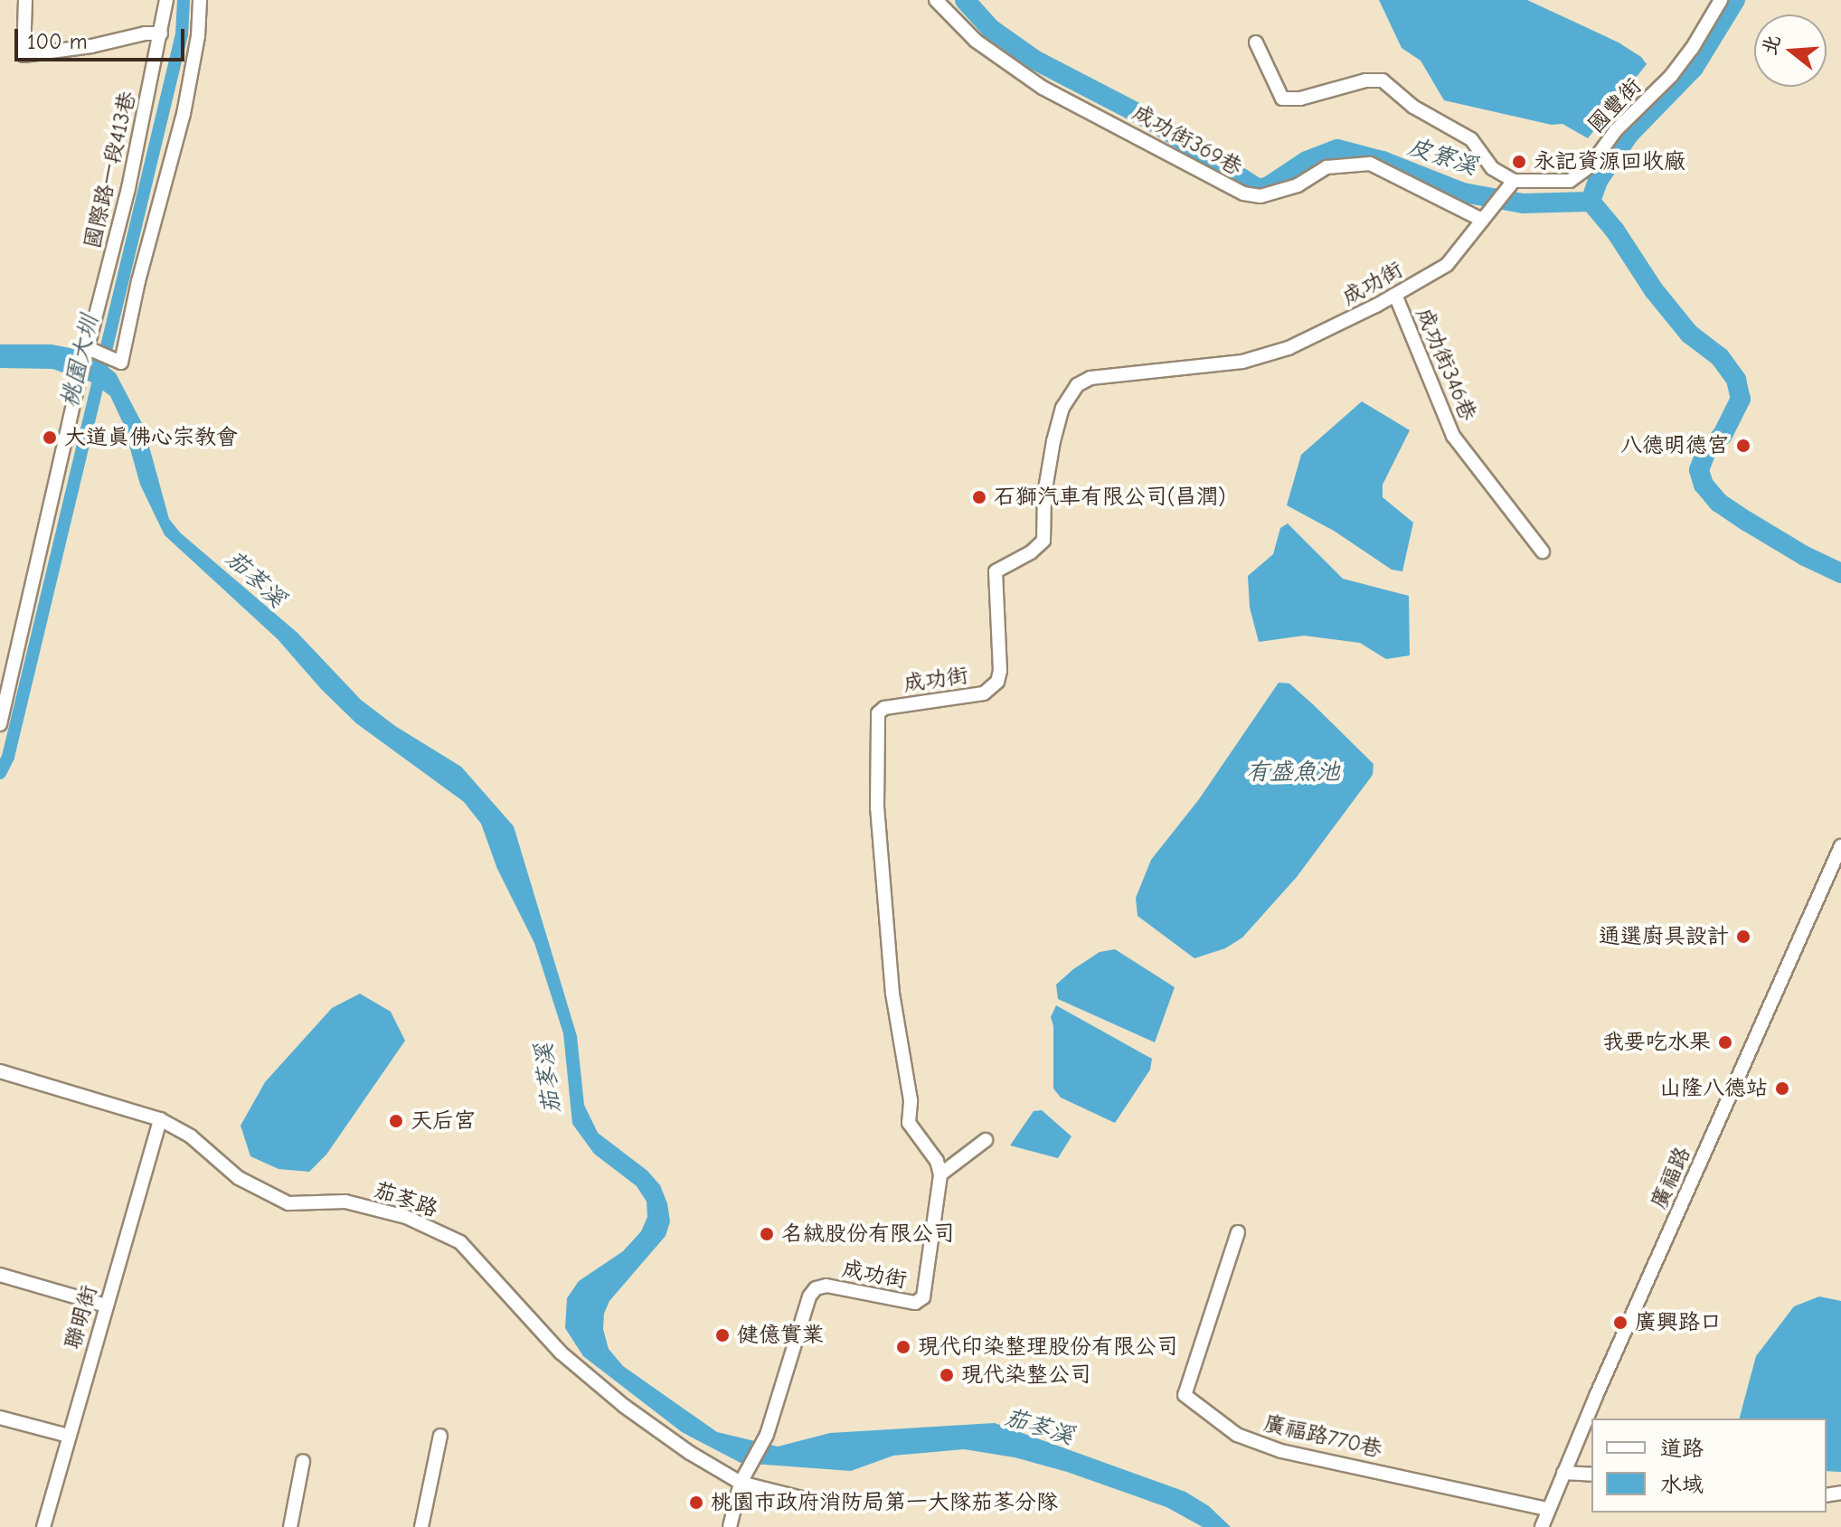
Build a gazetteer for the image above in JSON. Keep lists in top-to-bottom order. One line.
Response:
{"streets":{"street":["國豐街","成功街369巷","國際路一段413巷","成功街","成功街346巷","廣福路","茄苳路","聯明街","廣福路770巷"]},"crossings":[["國豐街","成功街"],["成功街369巷","成功街"],["成功街","成功街346巷"],["成功街","茄苳路"],["廣福路","廣福路770巷"],["茄苳路","聯明街"]],"water":["皮寮溪","桃園大圳","茄苳溪","有盛魚池"],"places":["永記資源回收廠","大道真佛心宗教會","八德明德宮","石獅汽車有限公司(昌潤)","通選廚具設計","我要吃水果","山隆八德站","天后宮","名絨股份有限公司","廣興路口","健億實業","現代印染整理股份有限公司","現代染整公司","桃園市政府消防局第一大隊茄苳分隊"],"legend":["道路","水域"],"scale_bar":"100 m","north":"left"}
